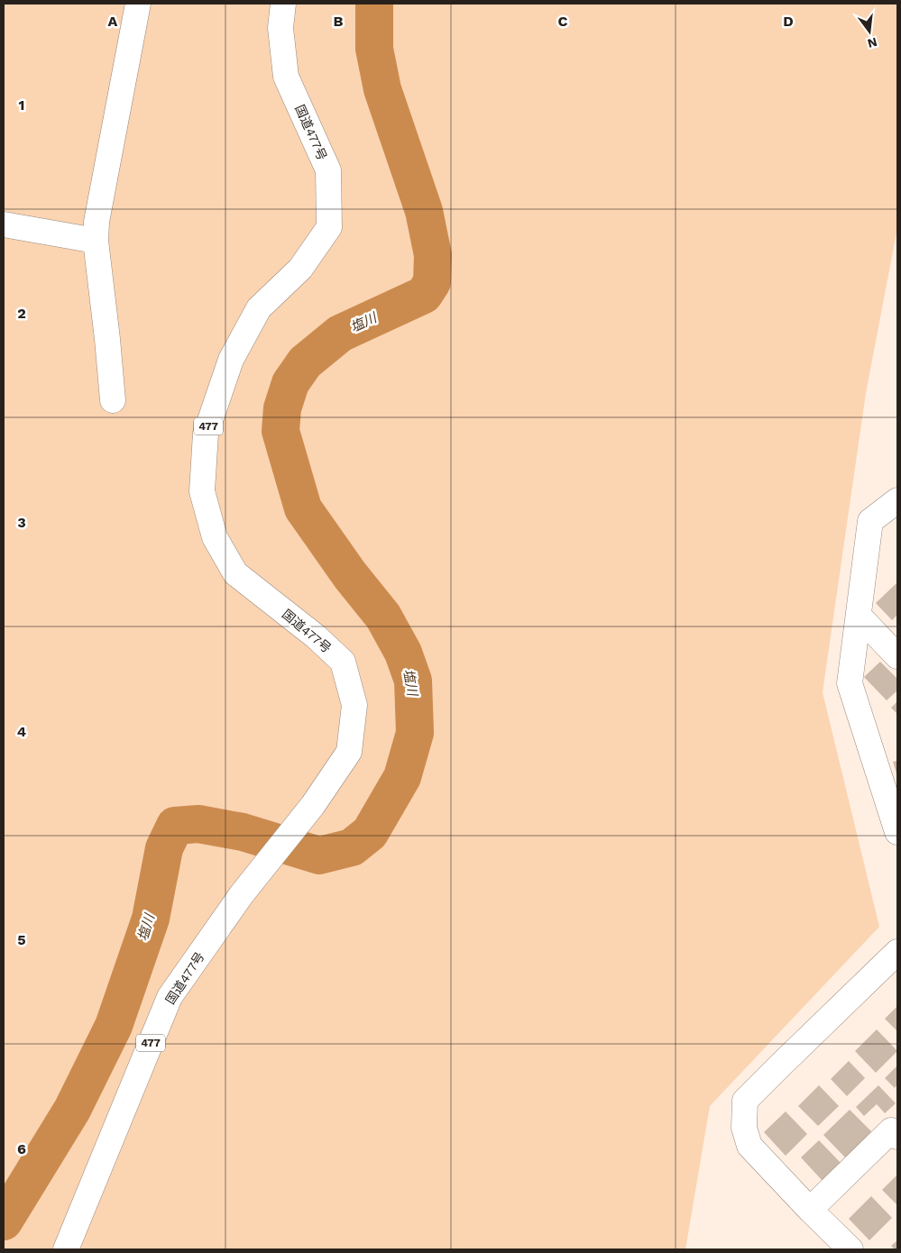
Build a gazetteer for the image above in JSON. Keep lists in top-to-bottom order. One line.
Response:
{"streets":{"main road":["国道477号","477"]},"water":["塩川"],"north":"bottom","grid":{"columns":["A","B","C","D"],"rows":["1","2","3","4","5","6"]}}
